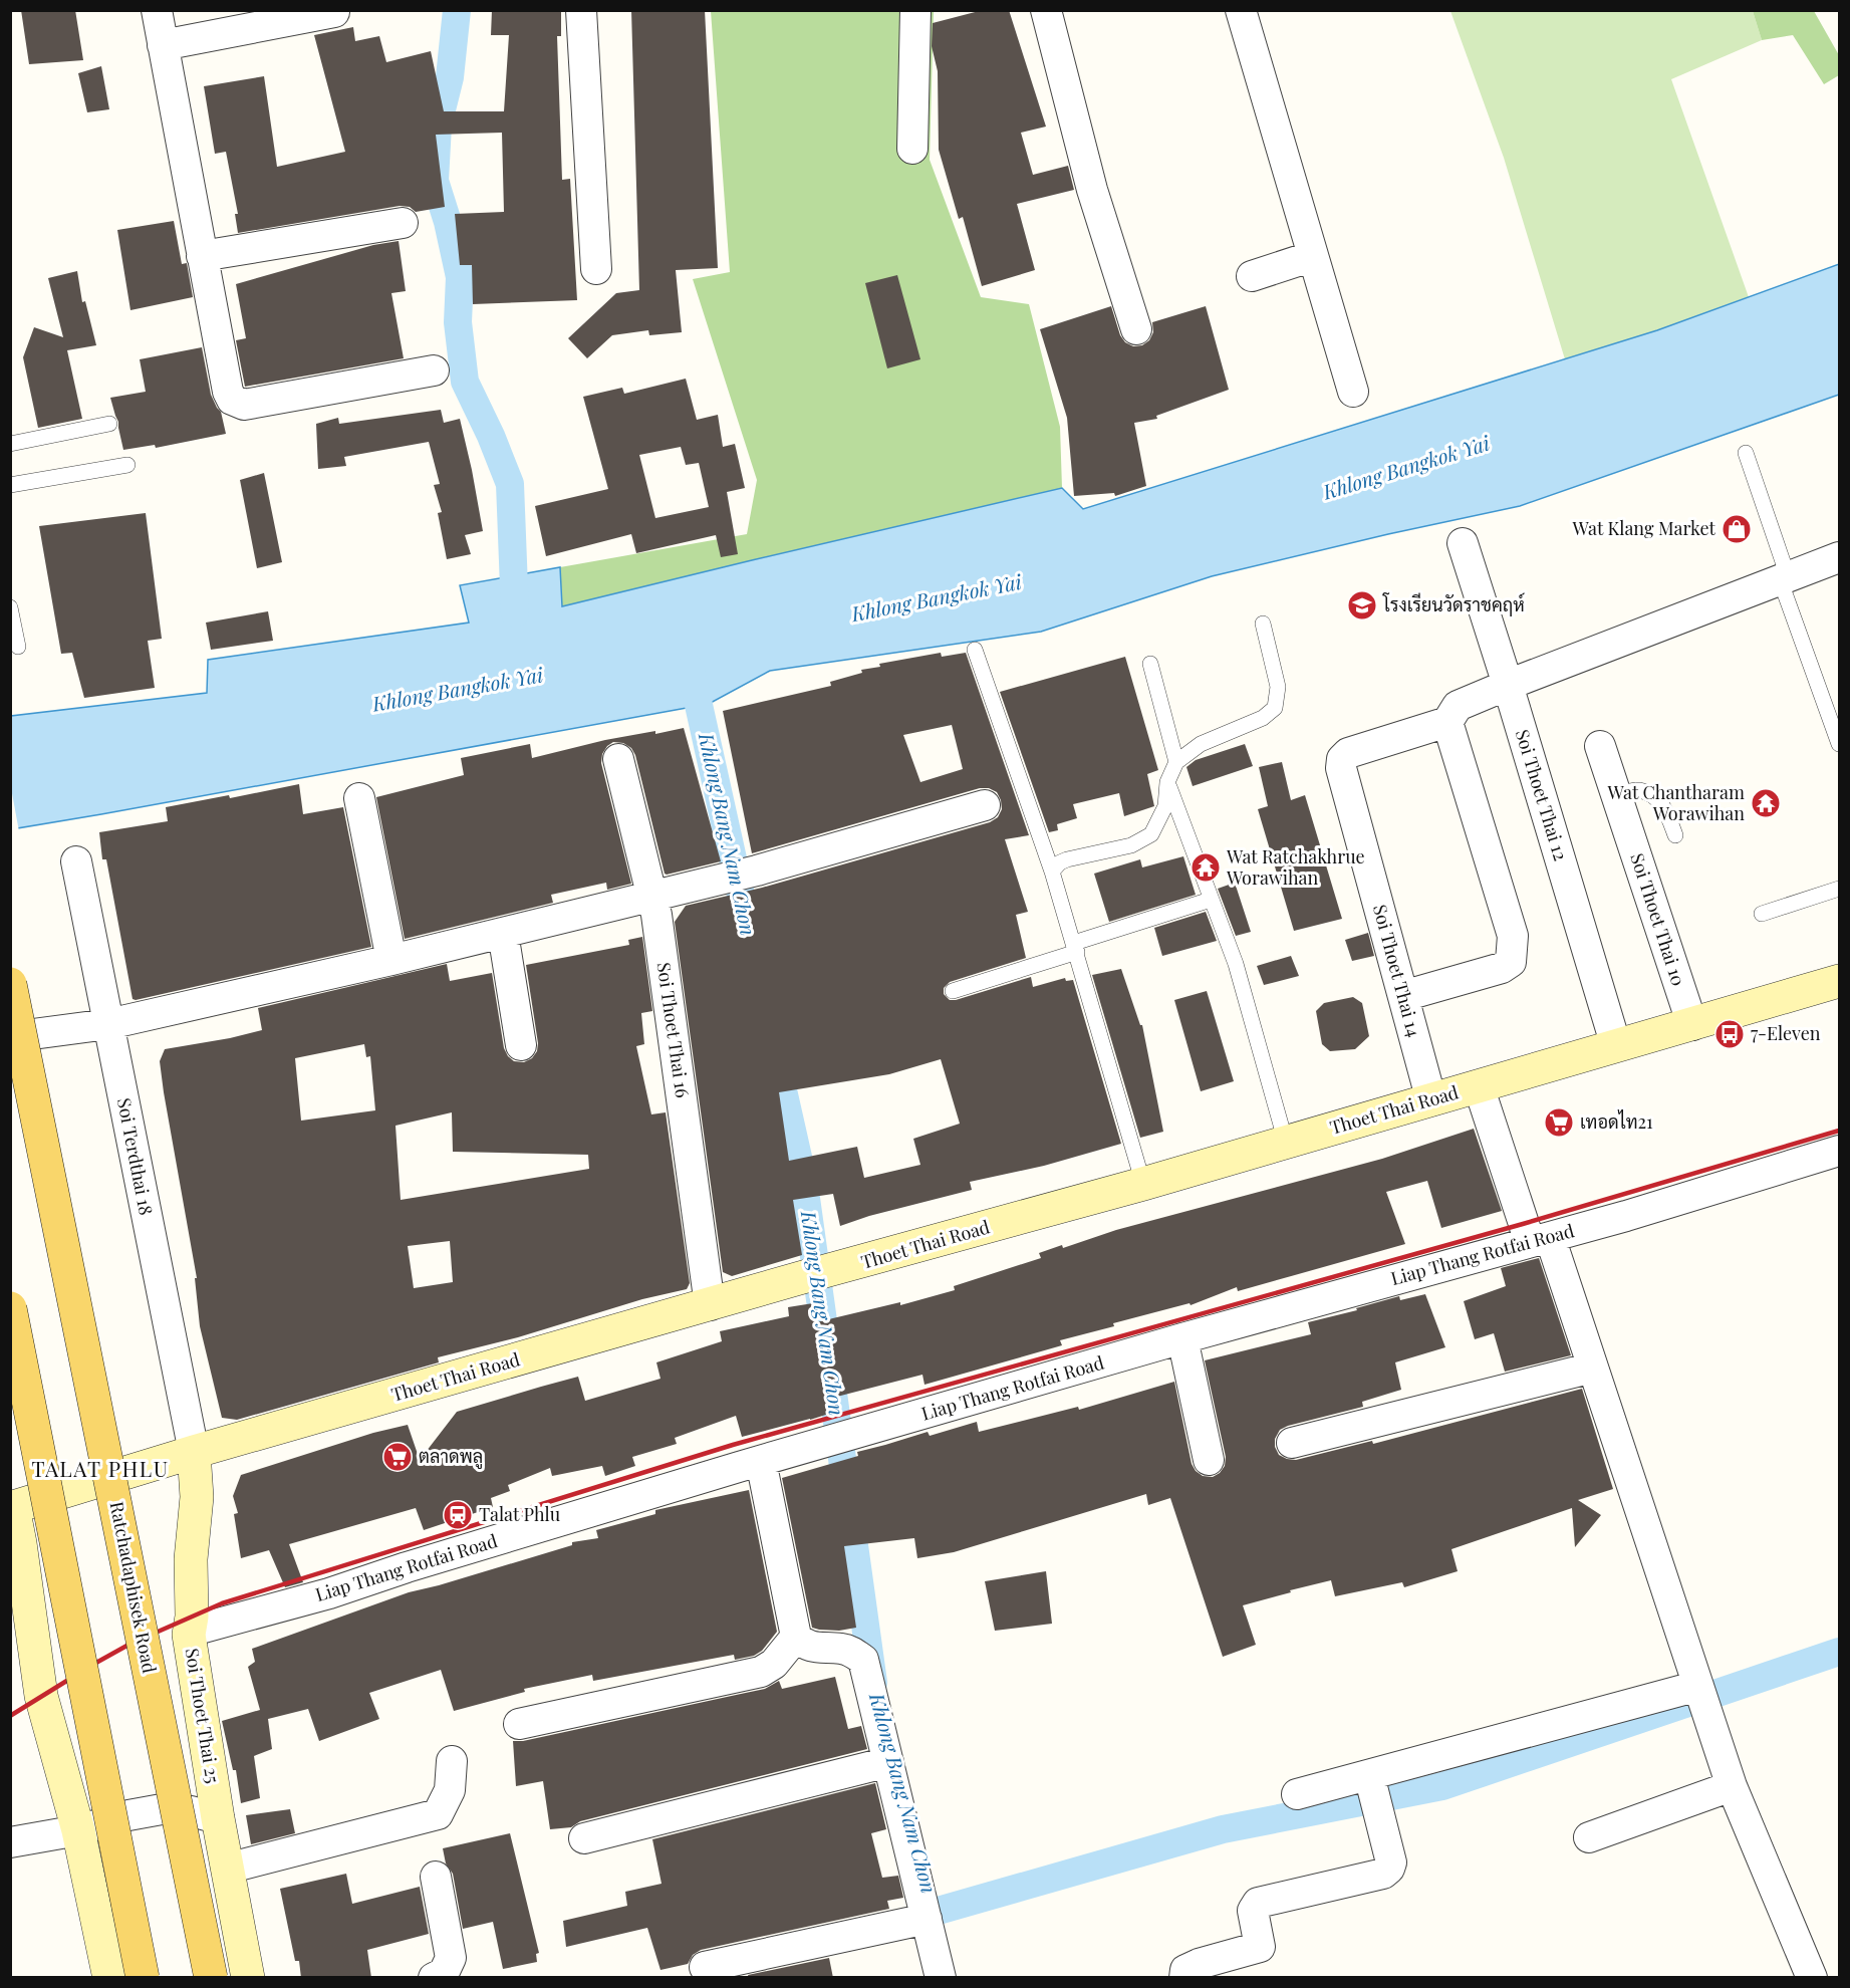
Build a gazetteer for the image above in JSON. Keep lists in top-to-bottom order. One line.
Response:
{"streets":{"main road":["Thoet Thai Road","Ratchadaphisek Road","Soi Thoet Thai 25"],"street":["Soi Thoet Thai 12","Soi Thoet Thai 10","Soi Thoet Thai 14","Soi Thoet Thai 16","Soi Terdthai 18","Liap Thang Rotfai Road"]},"crossings":[["Soi Thoet Thai 12","Thoet Thai Road"],["Soi Thoet Thai 10","Thoet Thai Road"],["Soi Thoet Thai 14","Thoet Thai Road"],["Soi Thoet Thai 16","Thoet Thai Road"],["Thoet Thai Road","Soi Terdthai 18"],["Thoet Thai Road","Soi Thoet Thai 25"],["Soi Terdthai 18","Soi Thoet Thai 25"],["Liap Thang Rotfai Road","Soi Thoet Thai 25"]],"districts":["TALAT PHLU"],"water":["Khlong Bangkok Yai","Khlong Bang Nam Chon"],"places":{"shop":["Wat Klang Market"],"school or university":["โรงเรียนวัดราชคฤห์"],"temple":["Wat Chantharam Worawihan","Wat Ratchakhrue Worawihan"],"bus stop":["7-Eleven"],"supermarket":["เทอดไท21","ตลาดพลู"],"station":["Talat Phlu"]}}
